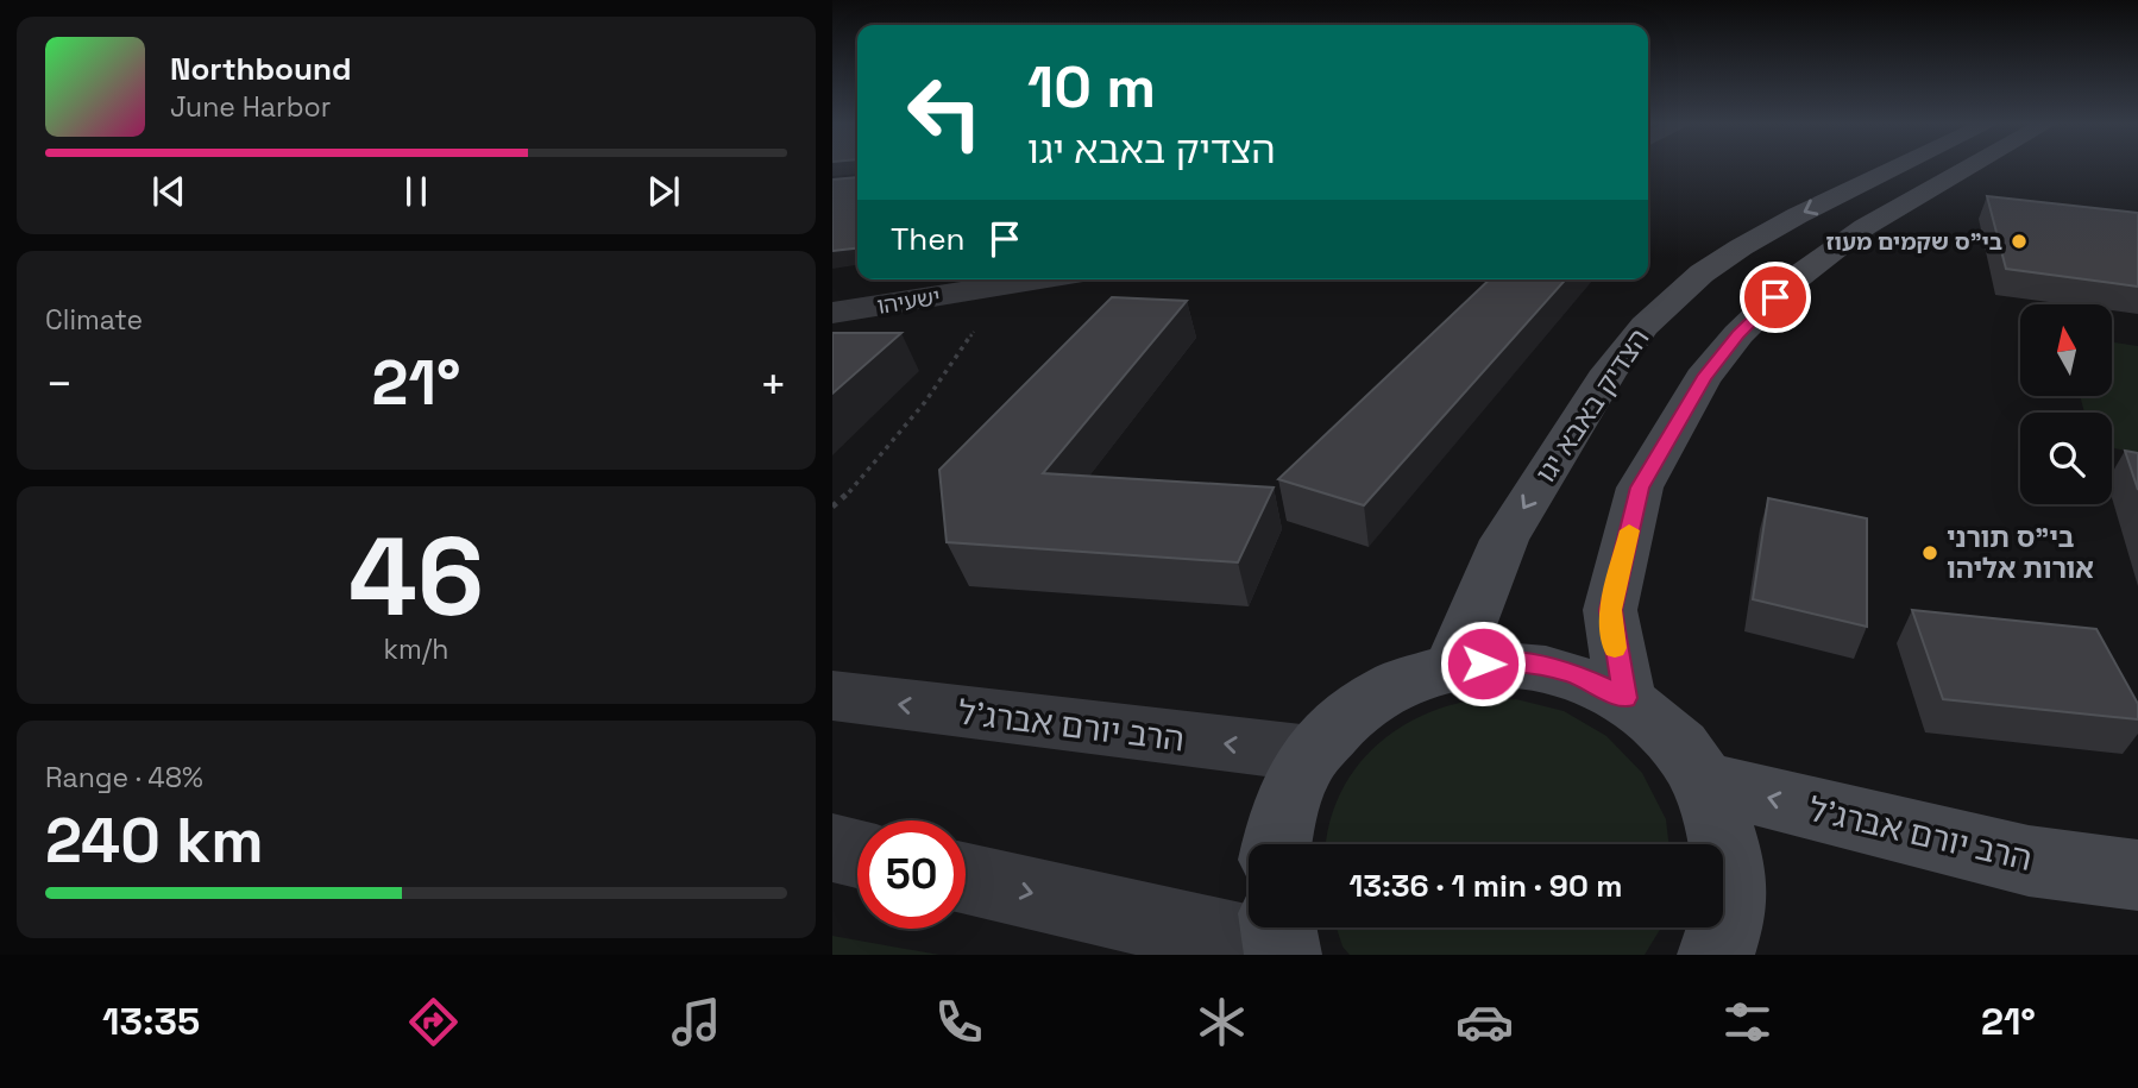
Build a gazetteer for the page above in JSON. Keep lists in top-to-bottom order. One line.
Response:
{"streets":{"main road":["הצדיק באבא יגו","הרב יורם אברג'ל"],"street":["ישעיהו"]},"places":["בי\"ס שקמים מעוז","בי\"ס תורני אורות אליהו"],"north":"top","page":{"turn":["10 m","הצדיק באבא יגו"],"song":["Northbound","June Harbor"],"then":"Then","tile":["Climate",["46","km/h"],["Range · 48%","240 km"]],"heat":["−","21°","+"],"limit":"50","trip":"13:36 · 1 min · 90 m","tabs":["13:35","21°"]}}
